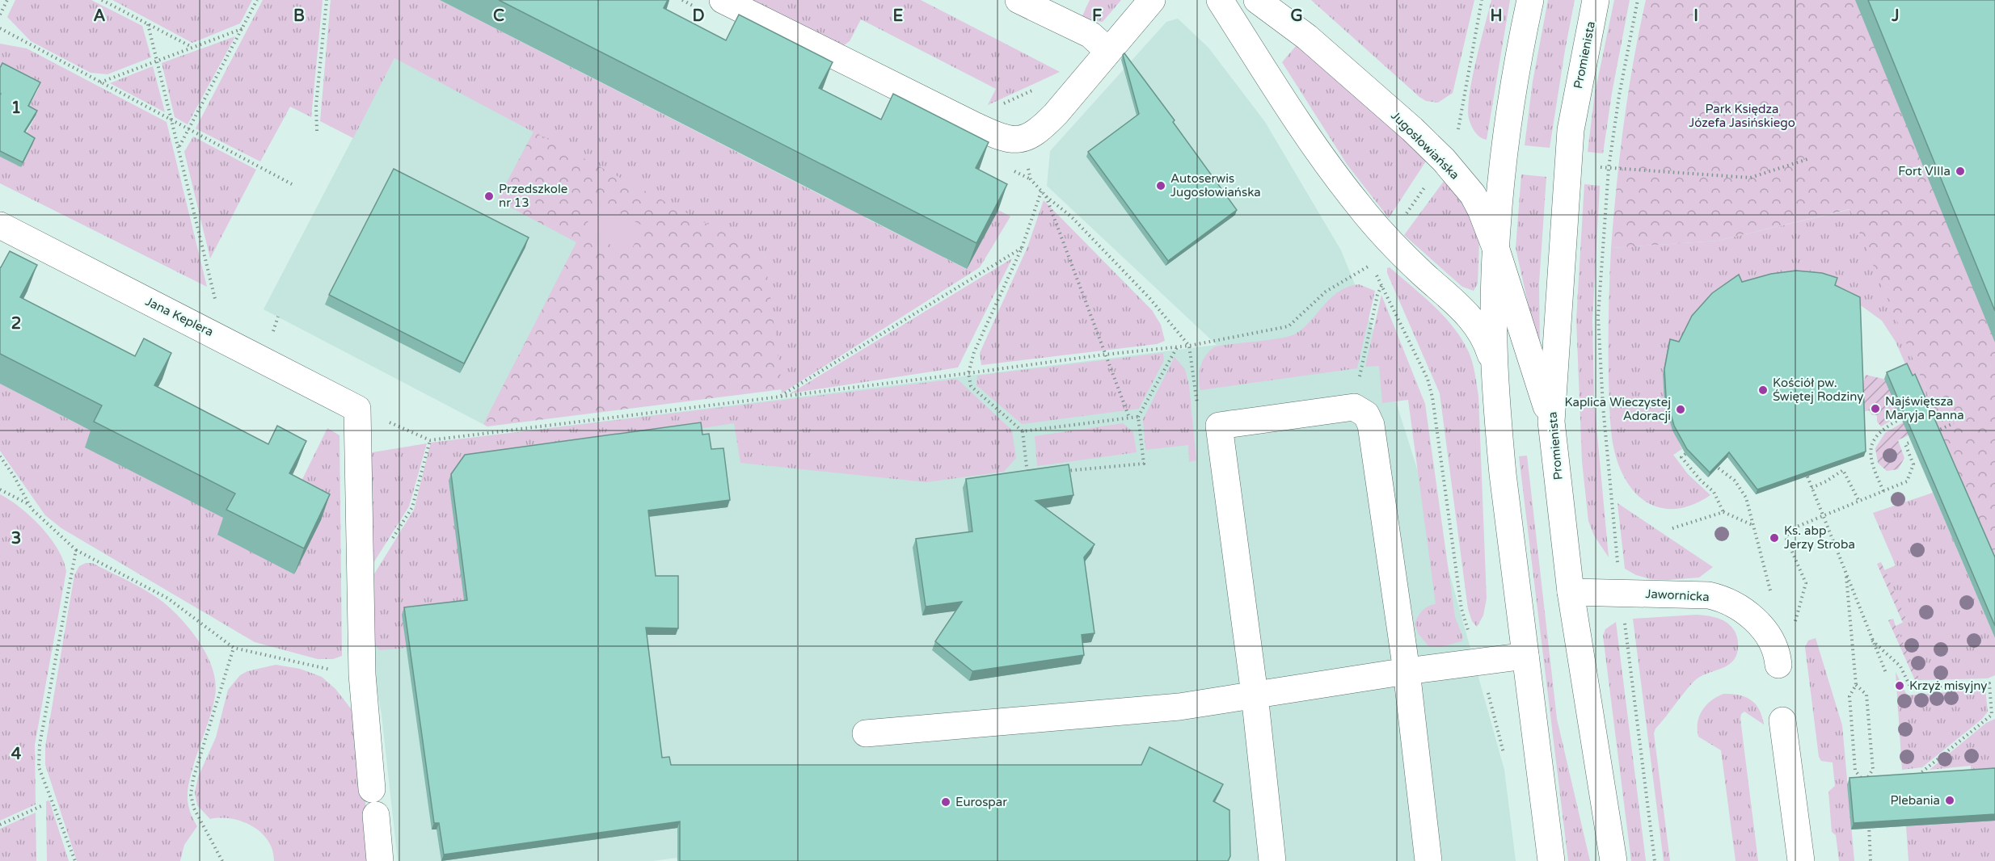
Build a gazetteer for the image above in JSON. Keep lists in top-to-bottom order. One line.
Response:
{"streets":{"street":["Promienista","Jugosłowiańska","Jana Keplera","Jawornicka"]},"crossings":[["Promienista","Jugosłowiańska"],["Promienista","Jawornicka"]],"parks":["Park Księdza Józefa Jasińskiego"],"places":["Fort VIIIa","Autoserwis Jugosłowiańska","Przedszkole nr 13","Kościół pw. Świętej Rodziny","Najświętsza Maryja Panna","Kaplica Wieczystej Adoracji","Ks. abp Jerzy Stroba","Krzyż misyjny","Plebania","Eurospar"],"grid":{"columns":["A","B","C","D","E","F","G","H","I","J"],"rows":["1","2","3","4"]}}
